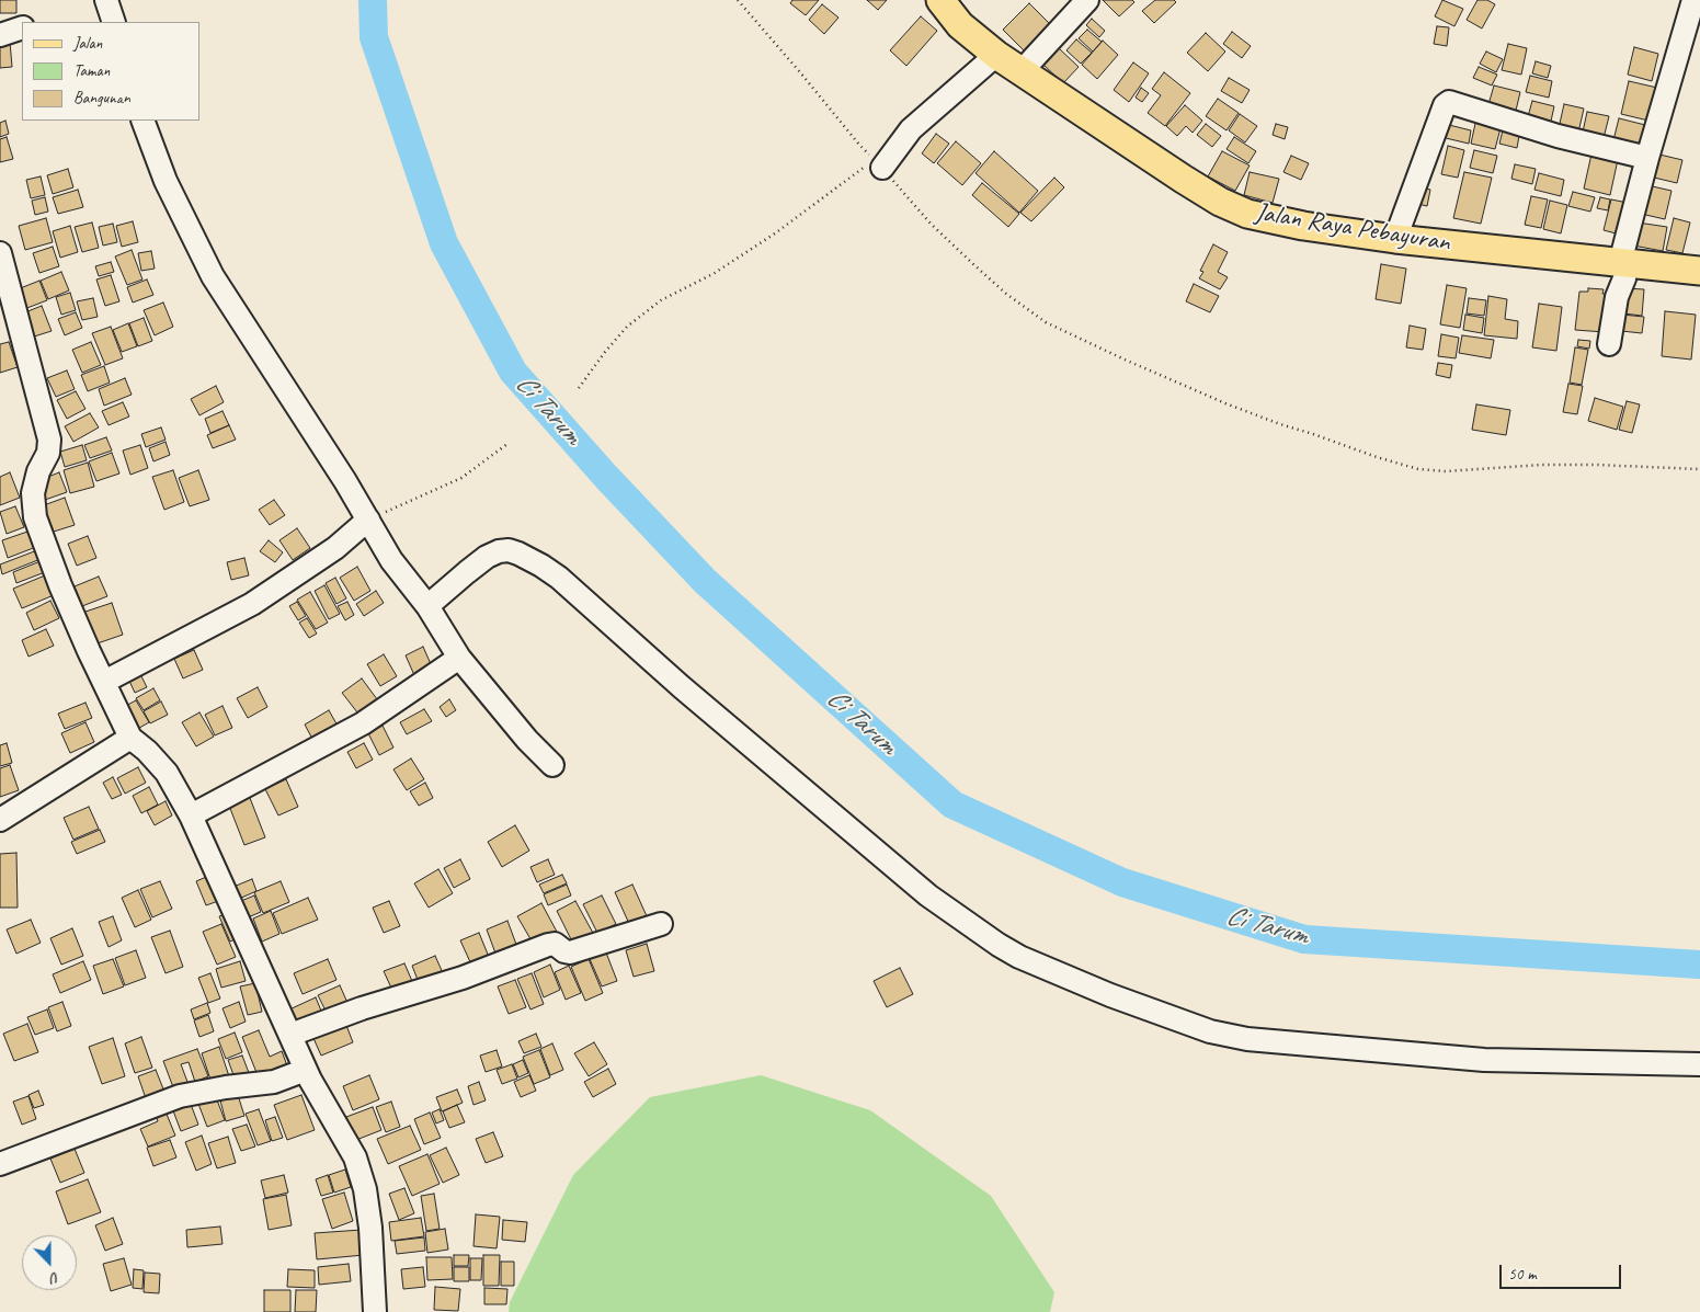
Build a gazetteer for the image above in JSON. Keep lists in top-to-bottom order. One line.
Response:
{"streets":{"main road":["Jalan Raya Pebayuran"]},"water":["Ci Tarum"],"legend":["Jalan","Taman","Bangunan"],"scale_bar":"50 m","north":"bottom"}
